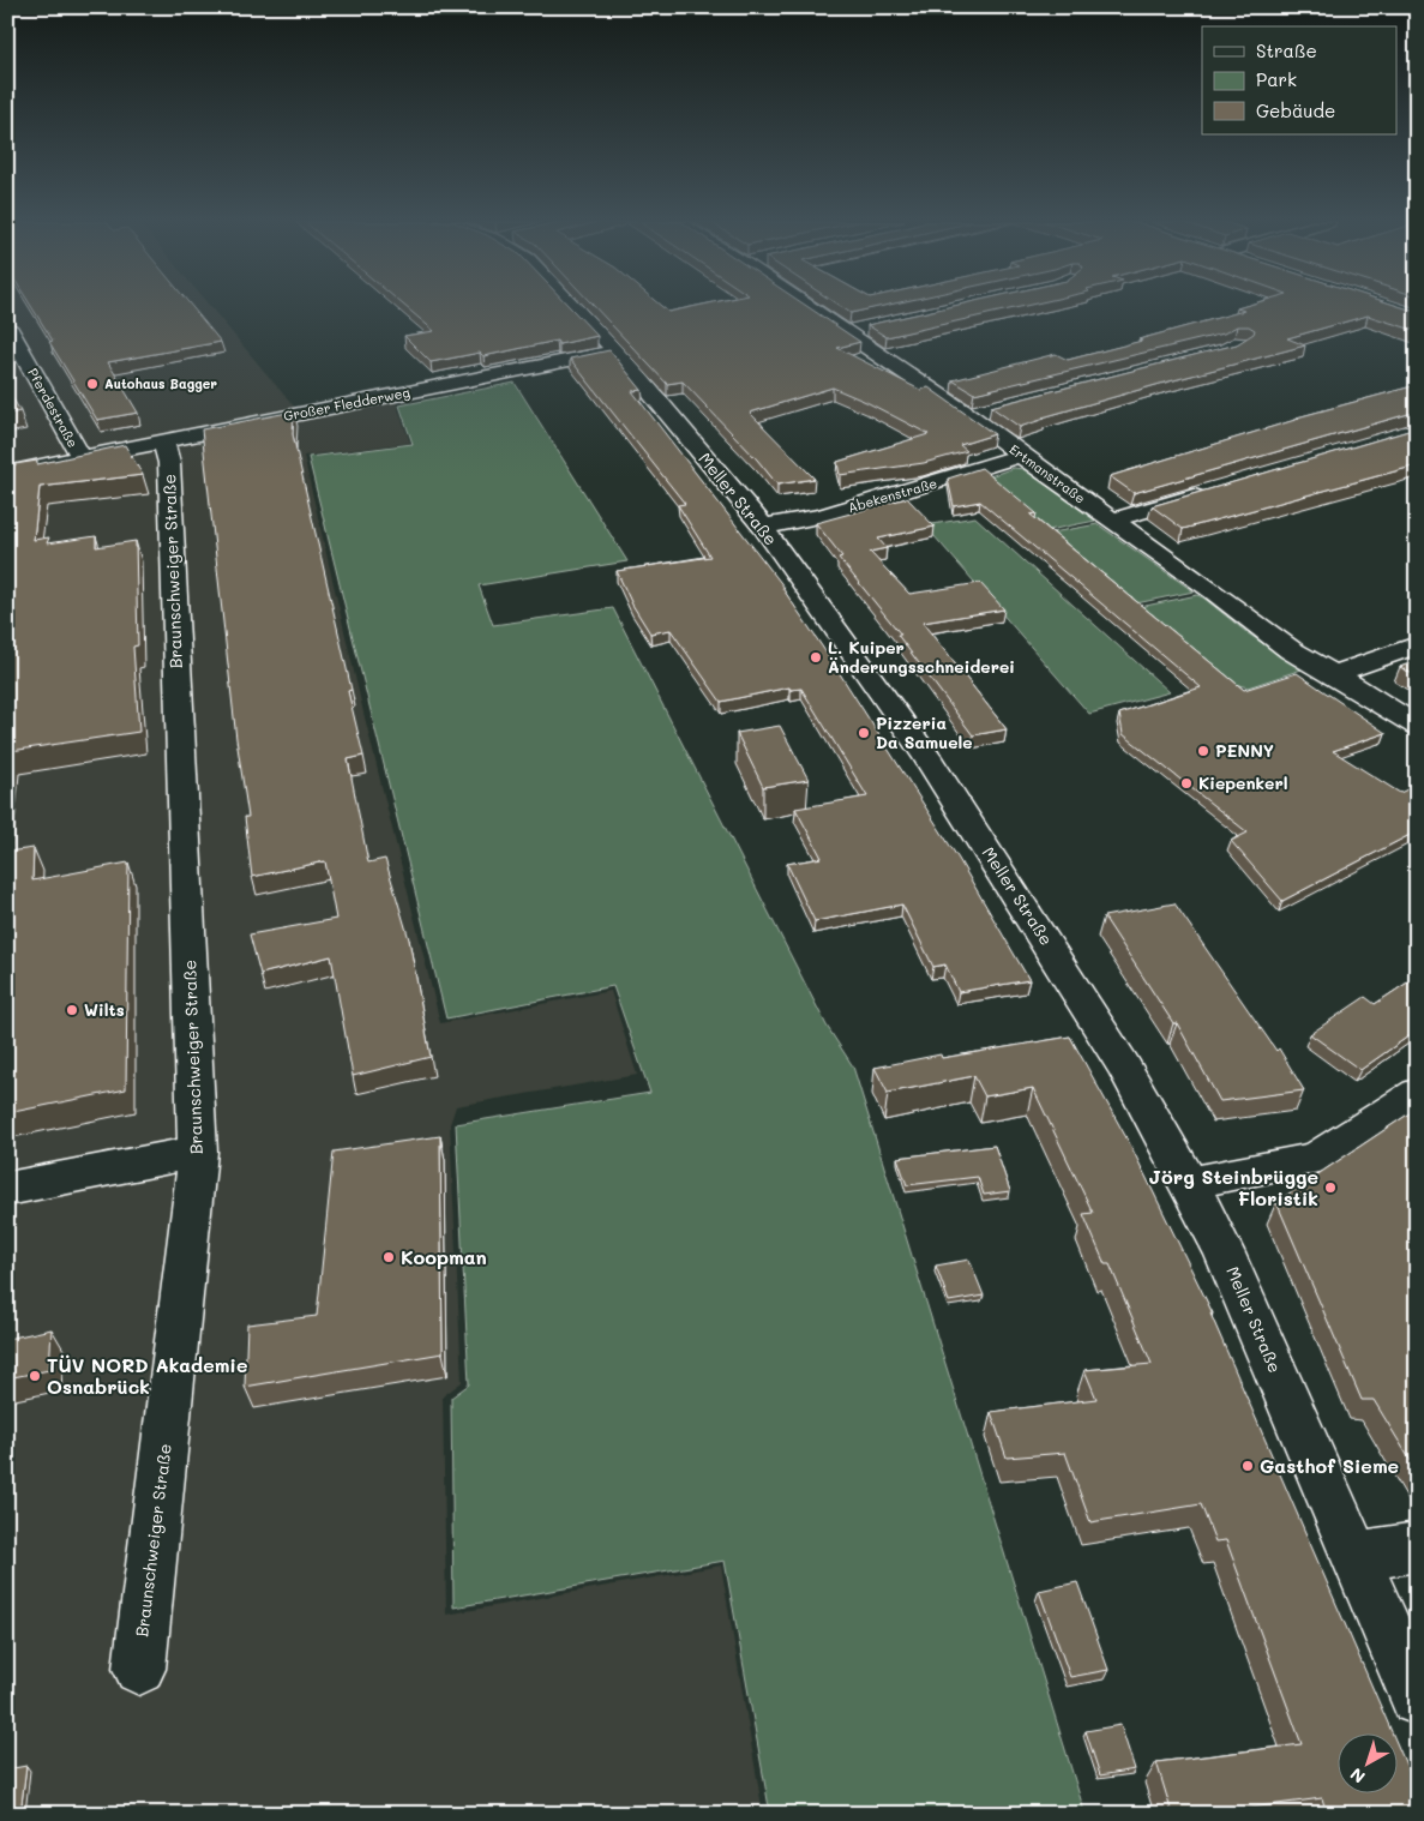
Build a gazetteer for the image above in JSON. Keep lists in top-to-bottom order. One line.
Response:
{"streets":{"street":["Großer Fledderweg","Pferdestraße","Ertmanstraße","Abekenstraße","Meller Straße","Braunschweiger Straße"]},"crossings":[["Großer Fledderweg","Pferdestraße"],["Großer Fledderweg","Meller Straße"],["Großer Fledderweg","Braunschweiger Straße"],["Ertmanstraße","Abekenstraße"],["Abekenstraße","Meller Straße"]],"places":["Autohaus Bagger","L. Kuiper Änderungsschneiderei","Pizzeria Da Samuele","PENNY","Kiepenkerl","Wilts","Jörg Steinbrügge Floristik","Koopman","TÜV NORD Akademie Osnabrück","Gasthof Sieme"],"legend":["Straße","Park","Gebäude"],"north":"bottom left"}
